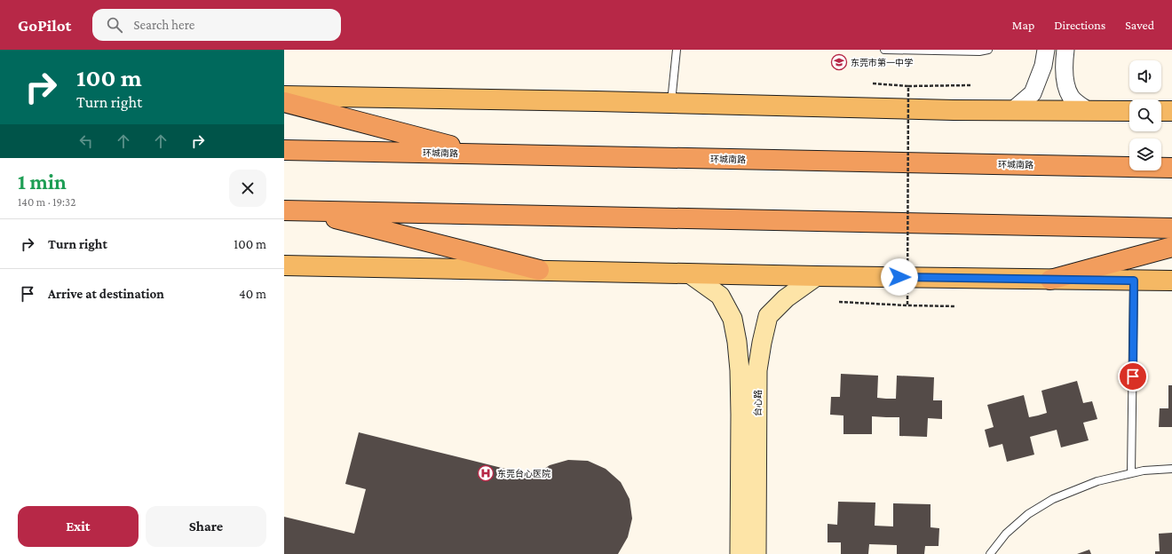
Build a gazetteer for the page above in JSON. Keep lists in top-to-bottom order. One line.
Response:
{"streets":{"highway":["环城南路"],"main road":["台心路"]},"places":{"school or university":["东莞市第一中学"],"hospital":["东莞台心医院"]},"page":{"header":"GoPilot","search":"Search here","nav":["Map","Directions","Saved"],"turn":["100 m","Turn right"],"heading":["1 min","140 m · 19:32"],"list":[{"name":"Turn right","value":"100 m"},{"name":"Arrive at destination","value":"40 m"}],"buttons":["Exit","Share"]}}
